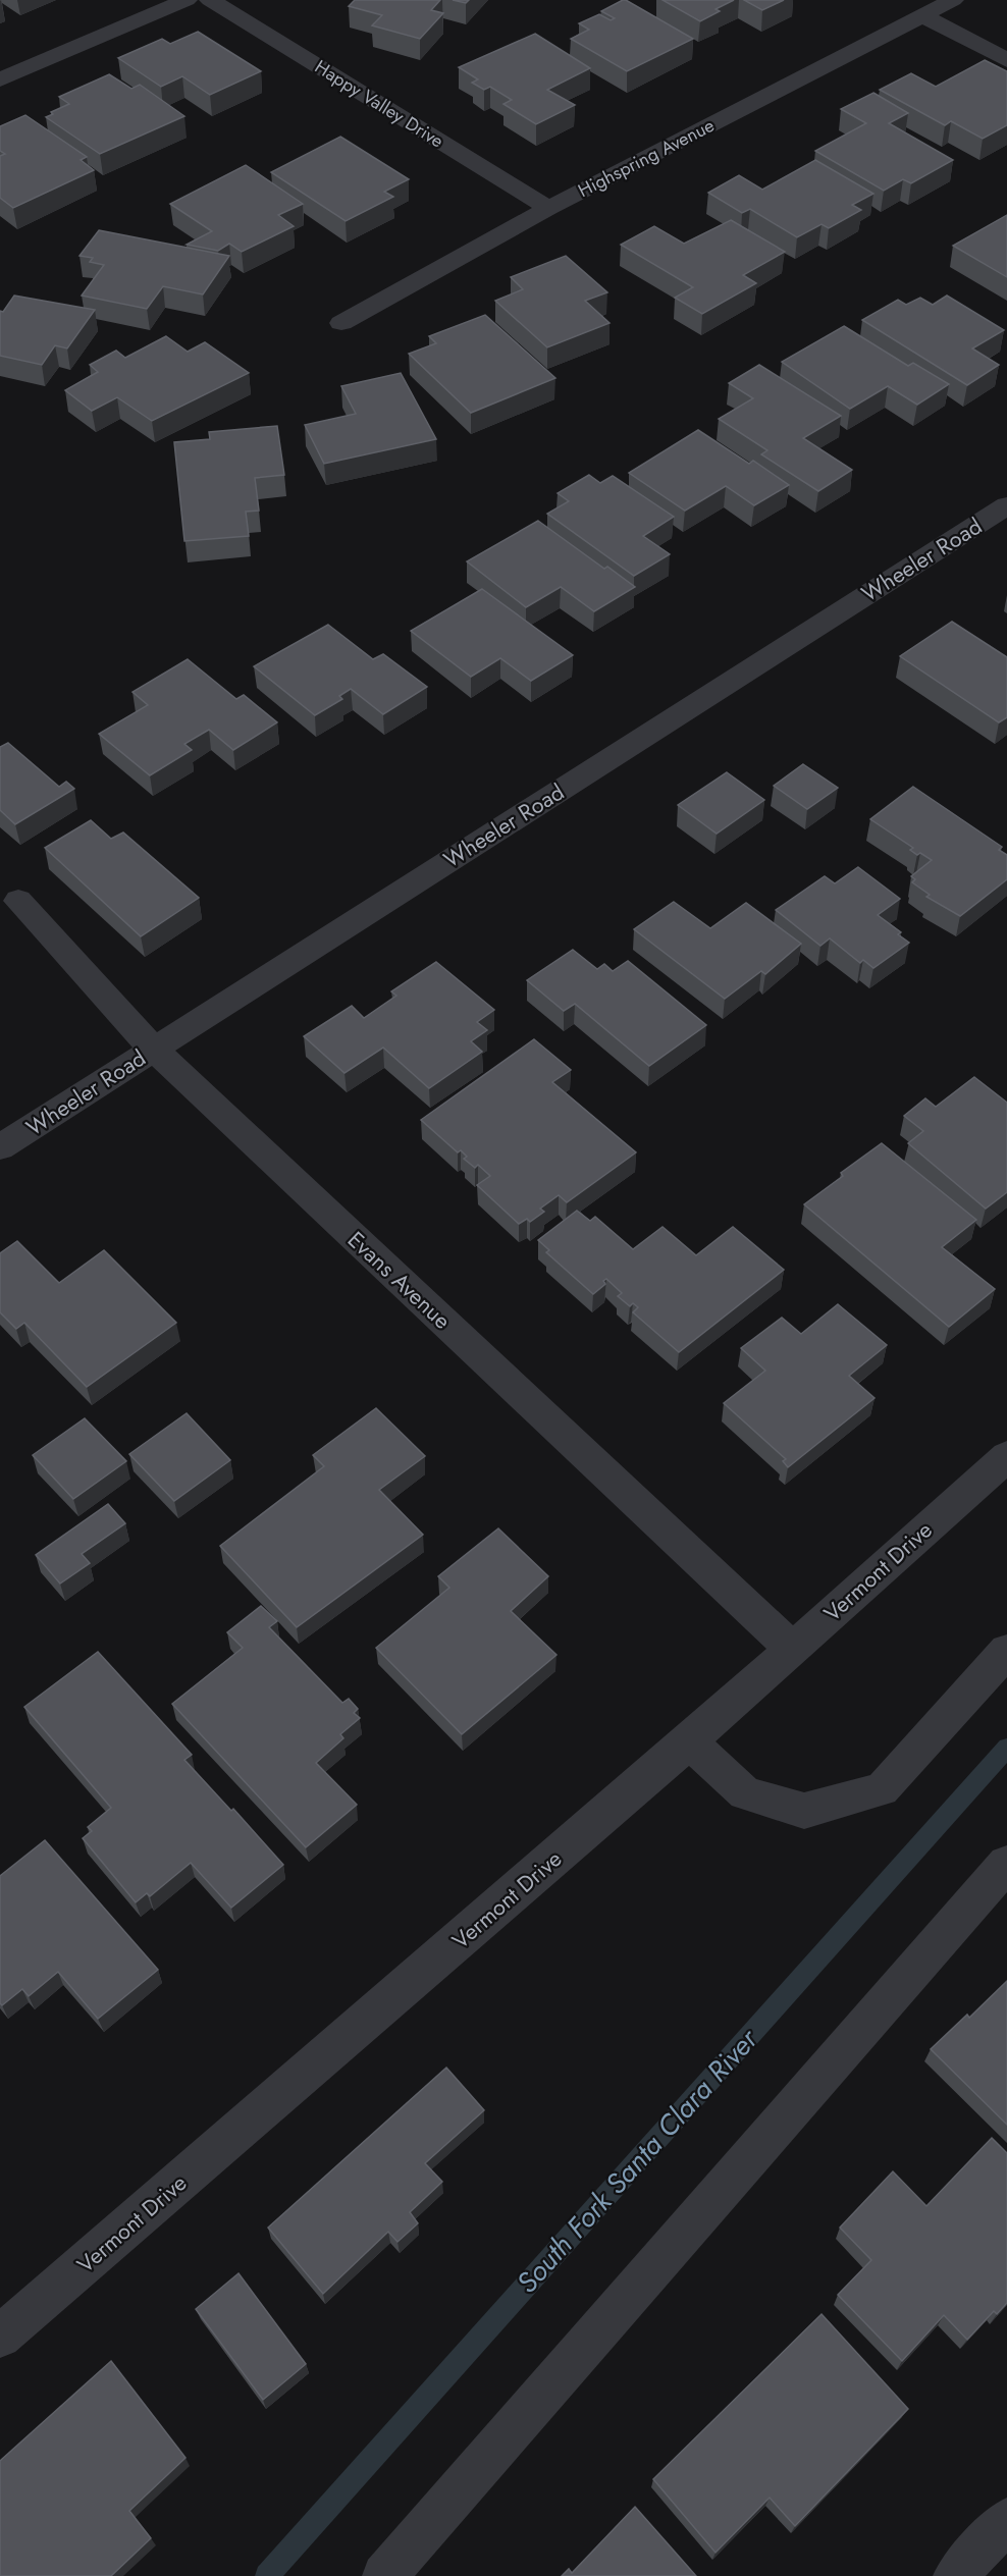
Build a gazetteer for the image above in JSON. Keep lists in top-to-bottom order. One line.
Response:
{"streets":{"street":["Happy Valley Drive","Highspring Avenue","Wheeler Road","Evans Avenue","Vermont Drive"]},"crossings":[["Happy Valley Drive","Highspring Avenue"],["Wheeler Road","Evans Avenue"],["Evans Avenue","Vermont Drive"]],"water":["South Fork Santa Clara River"]}
